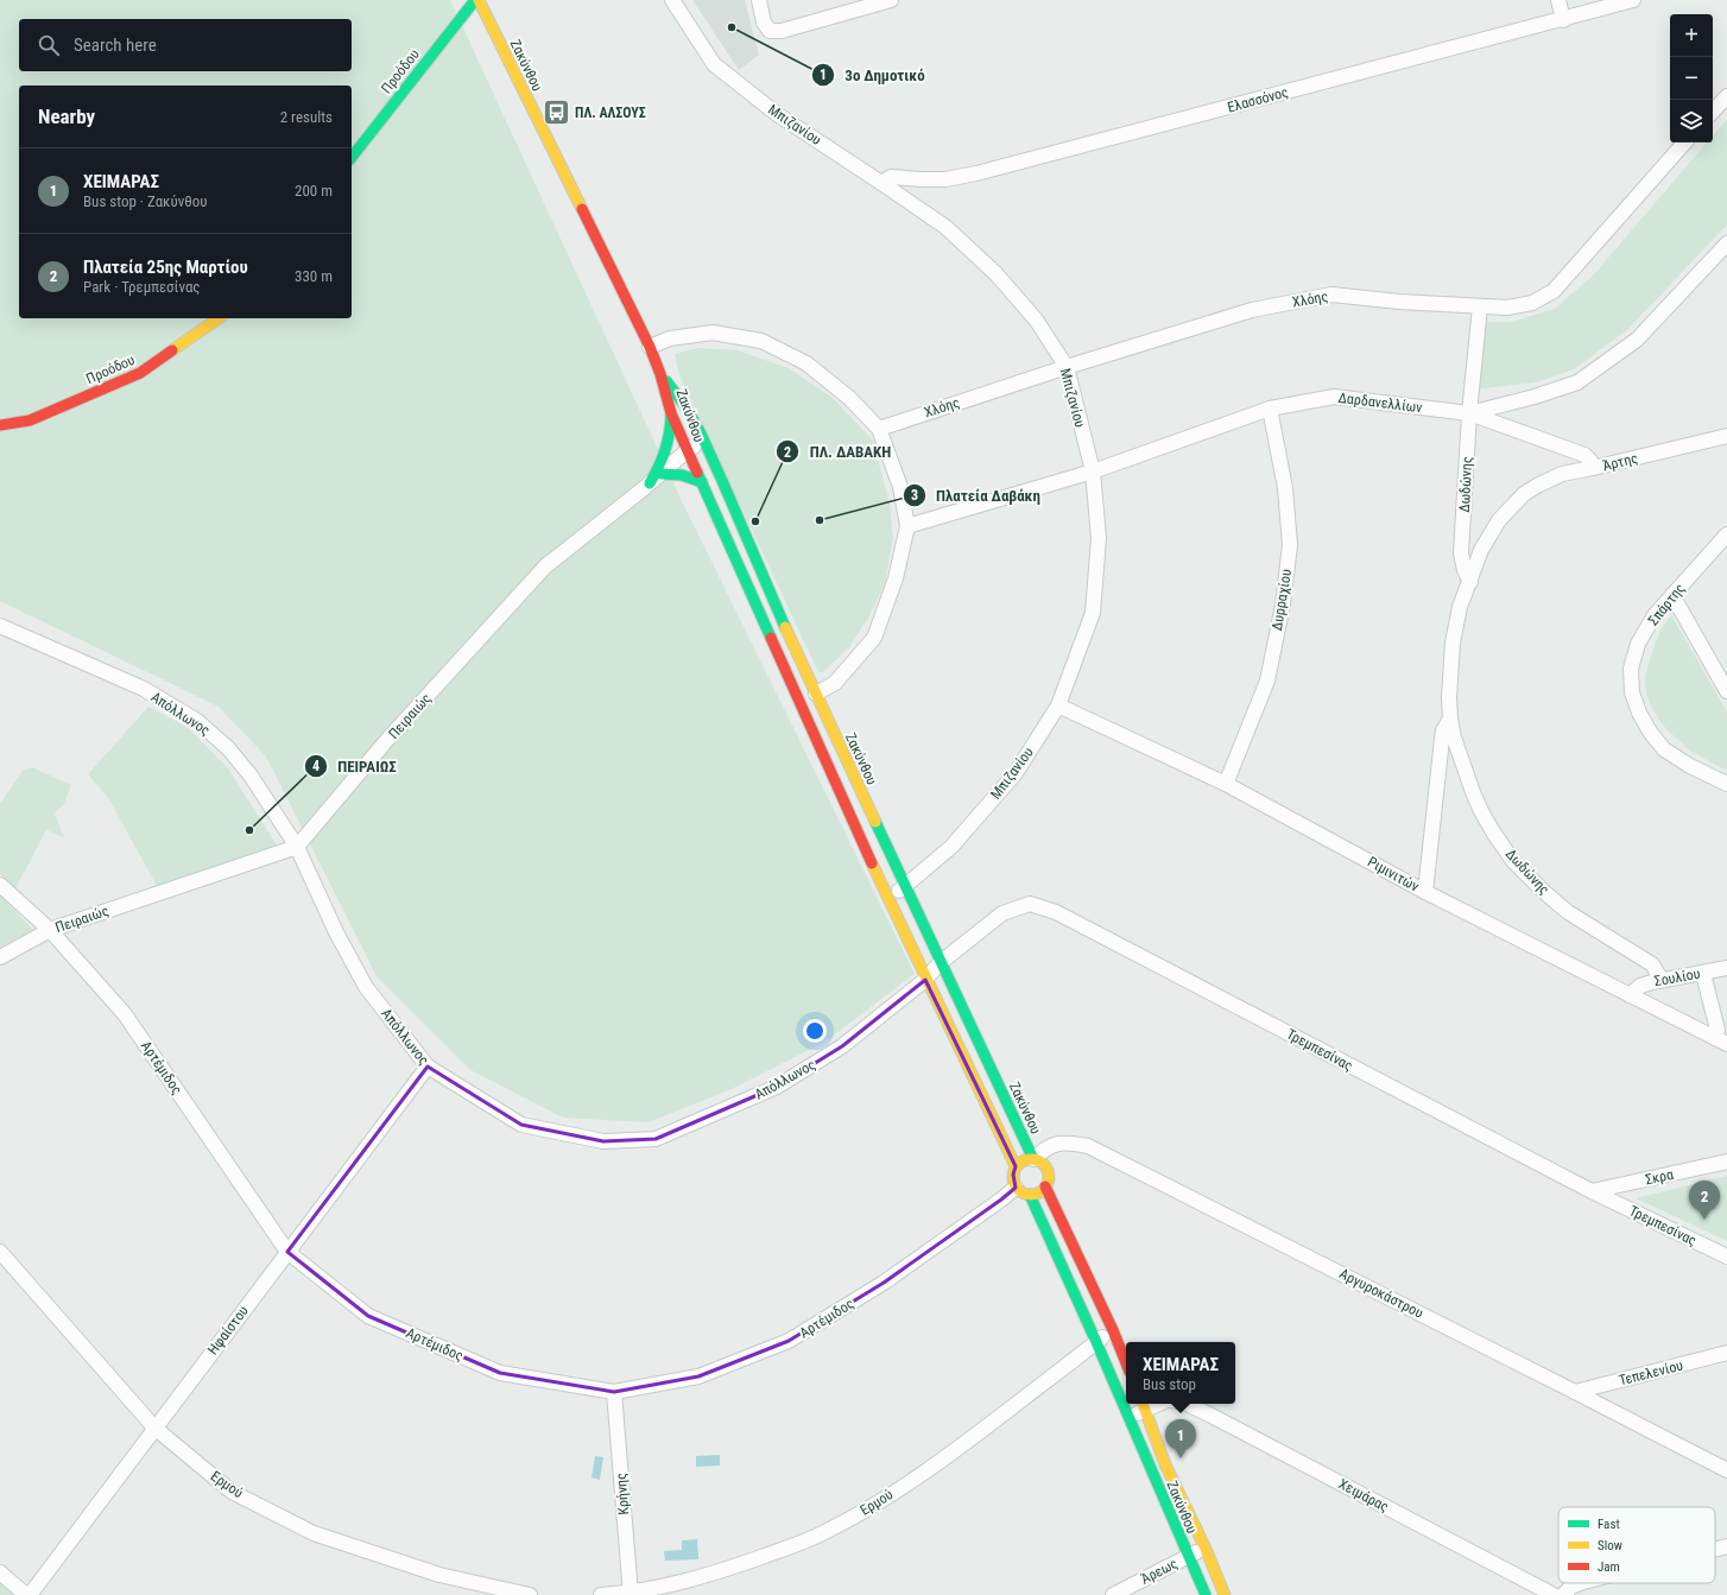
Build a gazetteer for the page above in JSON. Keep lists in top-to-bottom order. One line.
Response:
{"streets":{"street":["Ζακύνθου","Προόδου","Ελασσόνος","Μπιζανίου","Χλόης","Δαρδανελλίων","Άρτης","Δωδώνης","Δυρραχίου","Σπάρτης","Απόλλωνος","Πειραιώς","Ριμινιτών","Σουλίου","Τρεμπεσίνας","Αρτέμιδος","Σκρα","Αργυροκάστρου","Ηφαίστου","Τεπελενίου","Ερμού","Κρήνης","Χειμάρας","Άρεως"]},"crossings":[["Ζακύνθου","Προόδου"],["Ζακύνθου","Μπιζανίου"],["Ζακύνθου","Απόλλωνος"],["Ζακύνθου","Πειραιώς"],["Ζακύνθου","Τρεμπεσίνας"],["Ζακύνθου","Αρτέμιδος"],["Ζακύνθου","Αργυροκάστρου"],["Ζακύνθου","Ερμού"],["Ζακύνθου","Άρεως"],["Ελασσόνος","Μπιζανίου"],["Μπιζανίου","Χλόης"],["Μπιζανίου","Δαρδανελλίων"],["Μπιζανίου","Ριμινιτών"],["Χλόης","Δωδώνης"],["Δαρδανελλίων","Άρτης"],["Δαρδανελλίων","Δωδώνης"],["Δαρδανελλίων","Δυρραχίου"],["Άρτης","Δωδώνης"],["Δωδώνης","Ριμινιτών"],["Δωδώνης","Σουλίου"],["Δυρραχίου","Ριμινιτών"],["Απόλλωνος","Πειραιώς"],["Απόλλωνος","Τρεμπεσίνας"],["Απόλλωνος","Ηφαίστου"],["Πειραιώς","Αρτέμιδος"],["Ριμινιτών","Σουλίου"],["Τρεμπεσίνας","Σκρα"],["Αρτέμιδος","Αργυροκάστρου"],["Αρτέμιδος","Ηφαίστου"],["Αρτέμιδος","Κρήνης"],["Αργυροκάστρου","Τεπελενίου"],["Ηφαίστου","Ερμού"],["Ερμού","Κρήνης"]],"places":{"other":["3ο Δημοτικό","Πλατεία Δαβάκη","ΠΛ. ΔΑΒΑΚΗ","ΠΕΙΡΑΙΩΣ"],"bus stop":["ΠΛ. ΑΛΣΟΥΣ"]},"legend":["Fast","Slow","Jam"],"page":{"map_buttons":["+","−"],"search":"Search here","heading":["Nearby","2 results"],"list":[{"mark":"1","name":"ΧΕΙΜΑΡΑΣ","note":"Bus stop · Ζακύνθου","value":"200 m"},{"mark":"2","name":"Πλατεία 25ης Μαρτίου","note":"Park · Τρεμπεσίνας","value":"330 m"}],"pins":["2","1"],"popup":["ΧΕΙΜΑΡΑΣ","Bus stop"]}}
